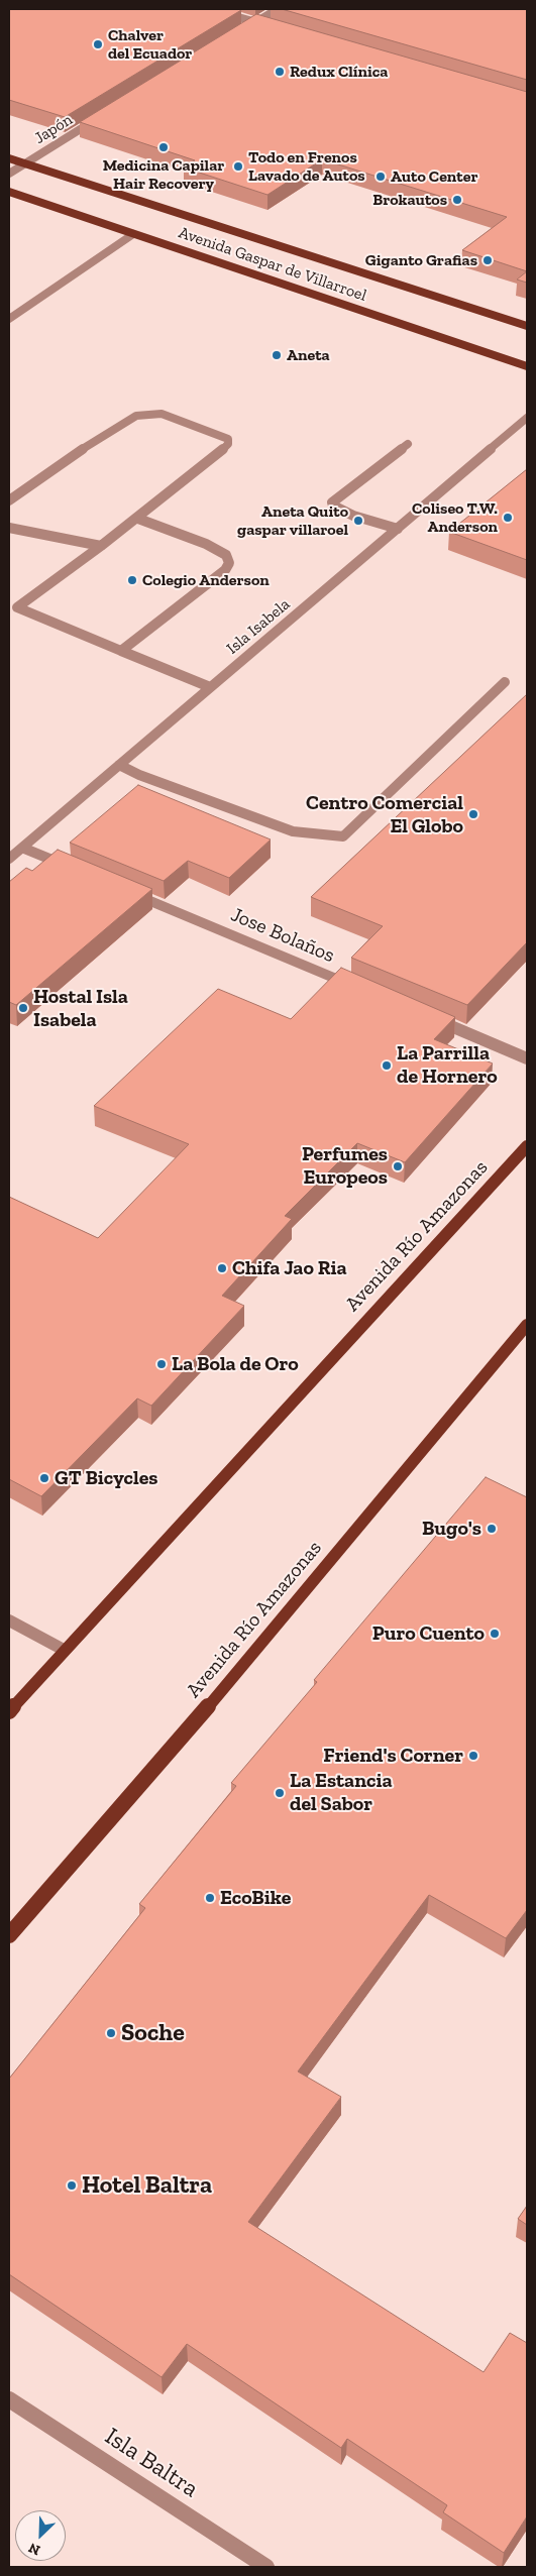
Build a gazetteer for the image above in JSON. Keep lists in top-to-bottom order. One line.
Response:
{"streets":{"main road":["Avenida Gaspar de Villarroel","Avenida Río Amazonas"],"street":["Japón","Isla Isabela","Jose Bolaños","Isla Baltra"]},"crossings":[["Japón","Avenida Gaspar de Villarroel"]],"places":["Chalver del Ecuador","Redux Clínica","Medicina Capilar Hair Recovery","Todo en Frenos Lavado de Autos","Auto Center","Brokautos","Giganto Grafias","Aneta","Coliseo T.W. Anderson","Aneta Quito gaspar villaroel","Colegio Anderson","Centro Comercial El Globo","Hostal Isla Isabela","La Parrilla de Hornero","Perfumes Europeos","Chifa Jao Ria","La Bola de Oro","GT Bicycles","Bugo's","Puro Cuento","Friend's Corner","La Estancia del Sabor","EcoBike","Soche","Hotel Baltra"],"north":"bottom left"}
